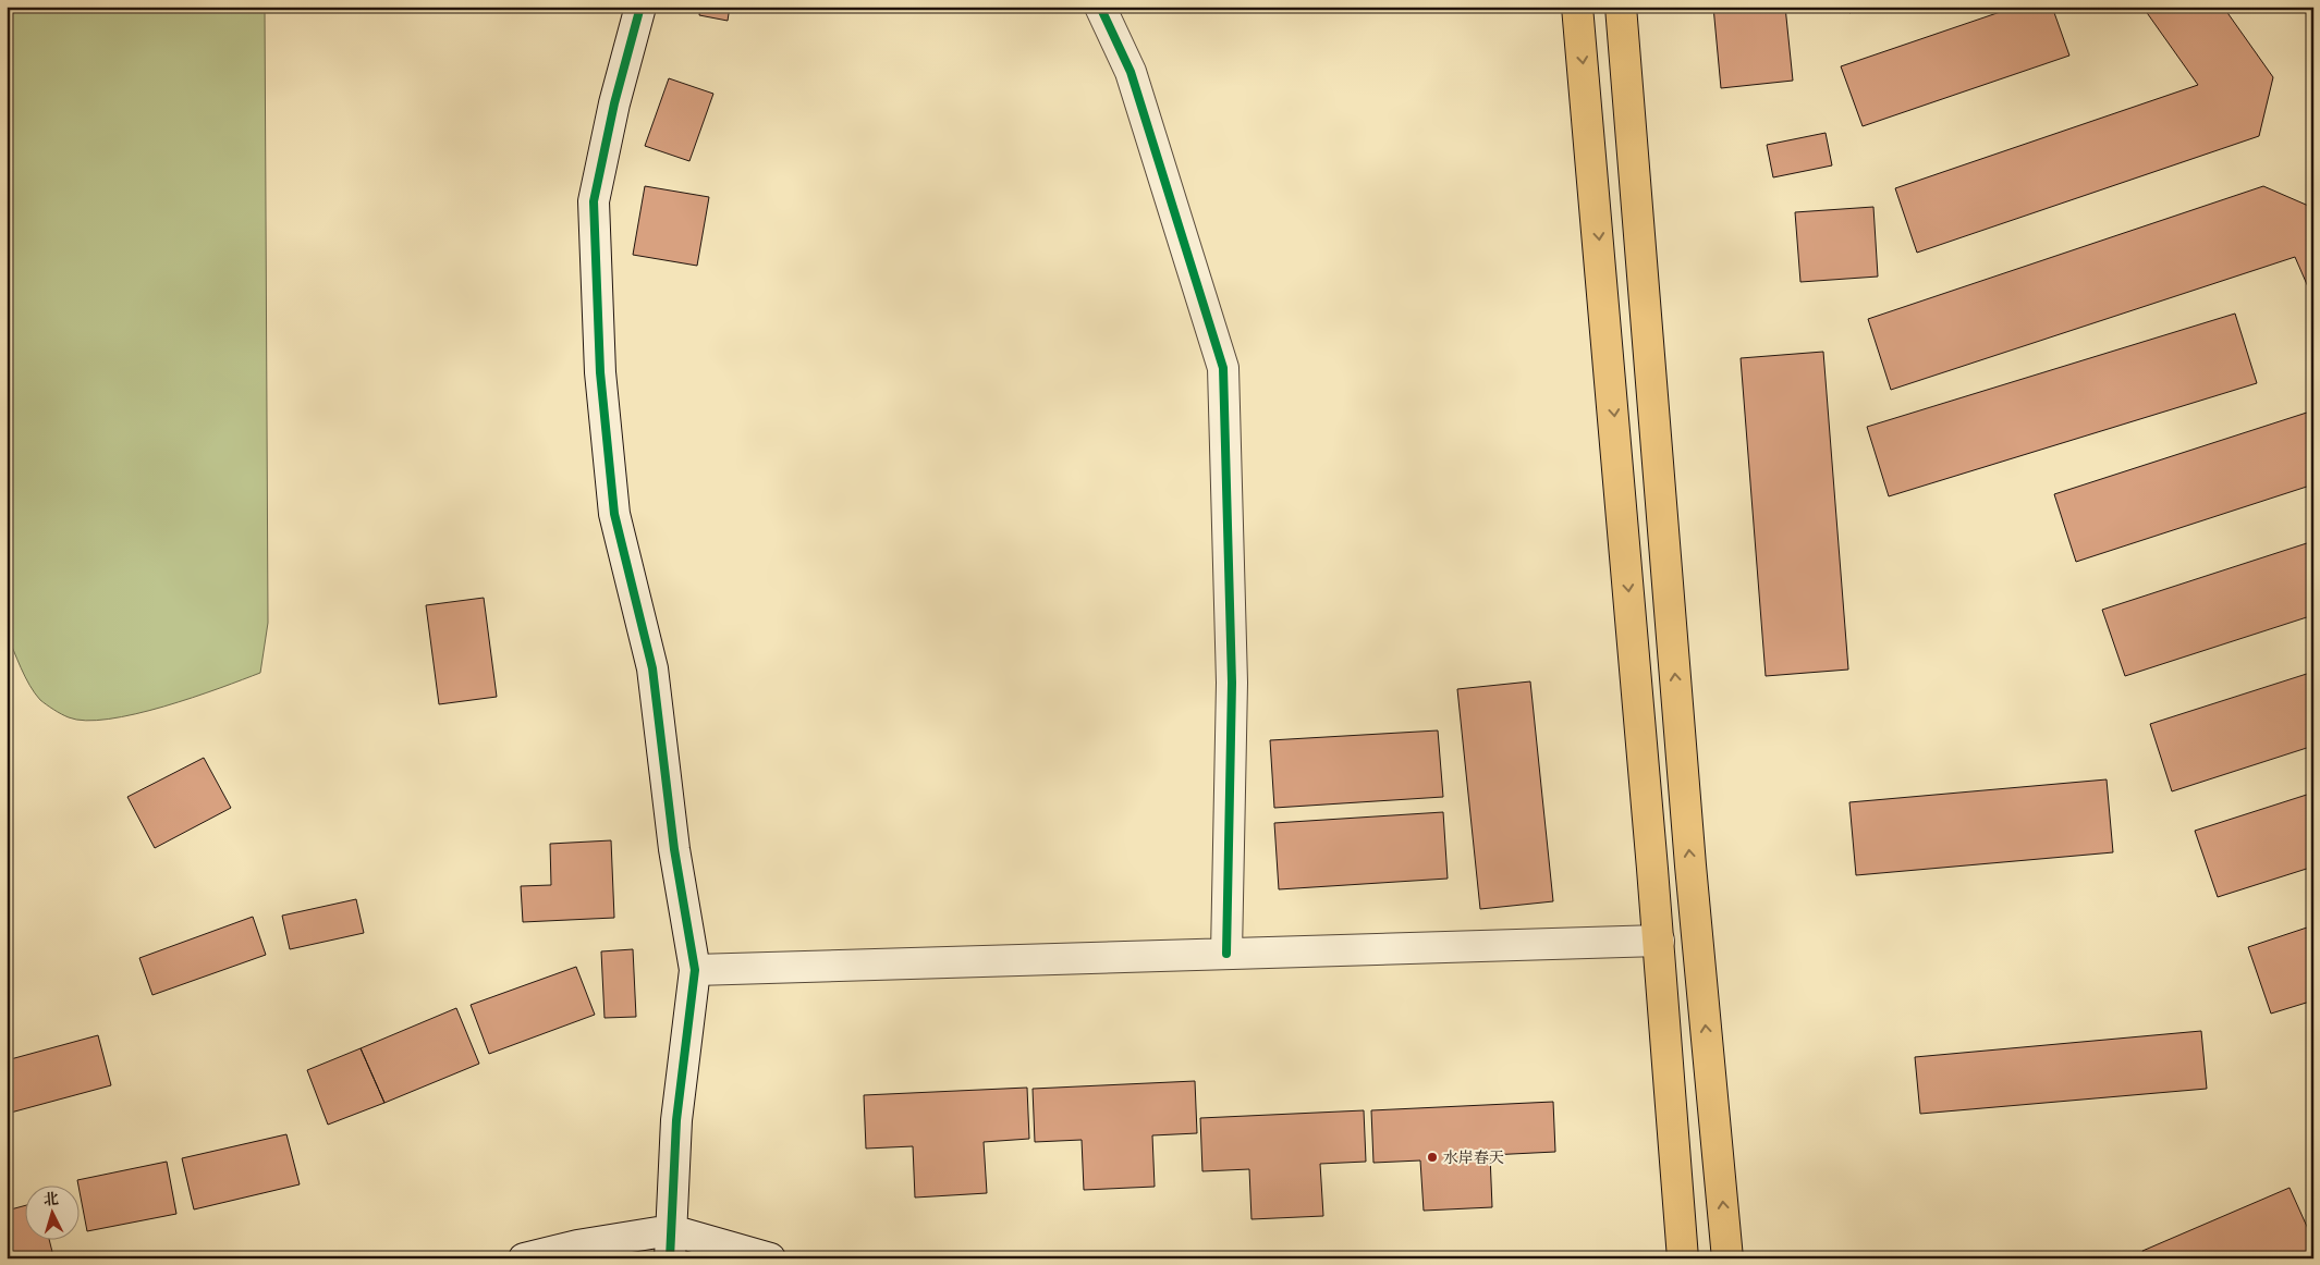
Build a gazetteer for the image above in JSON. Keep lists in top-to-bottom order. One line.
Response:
{"places":["水岸春天"],"north":"top"}
